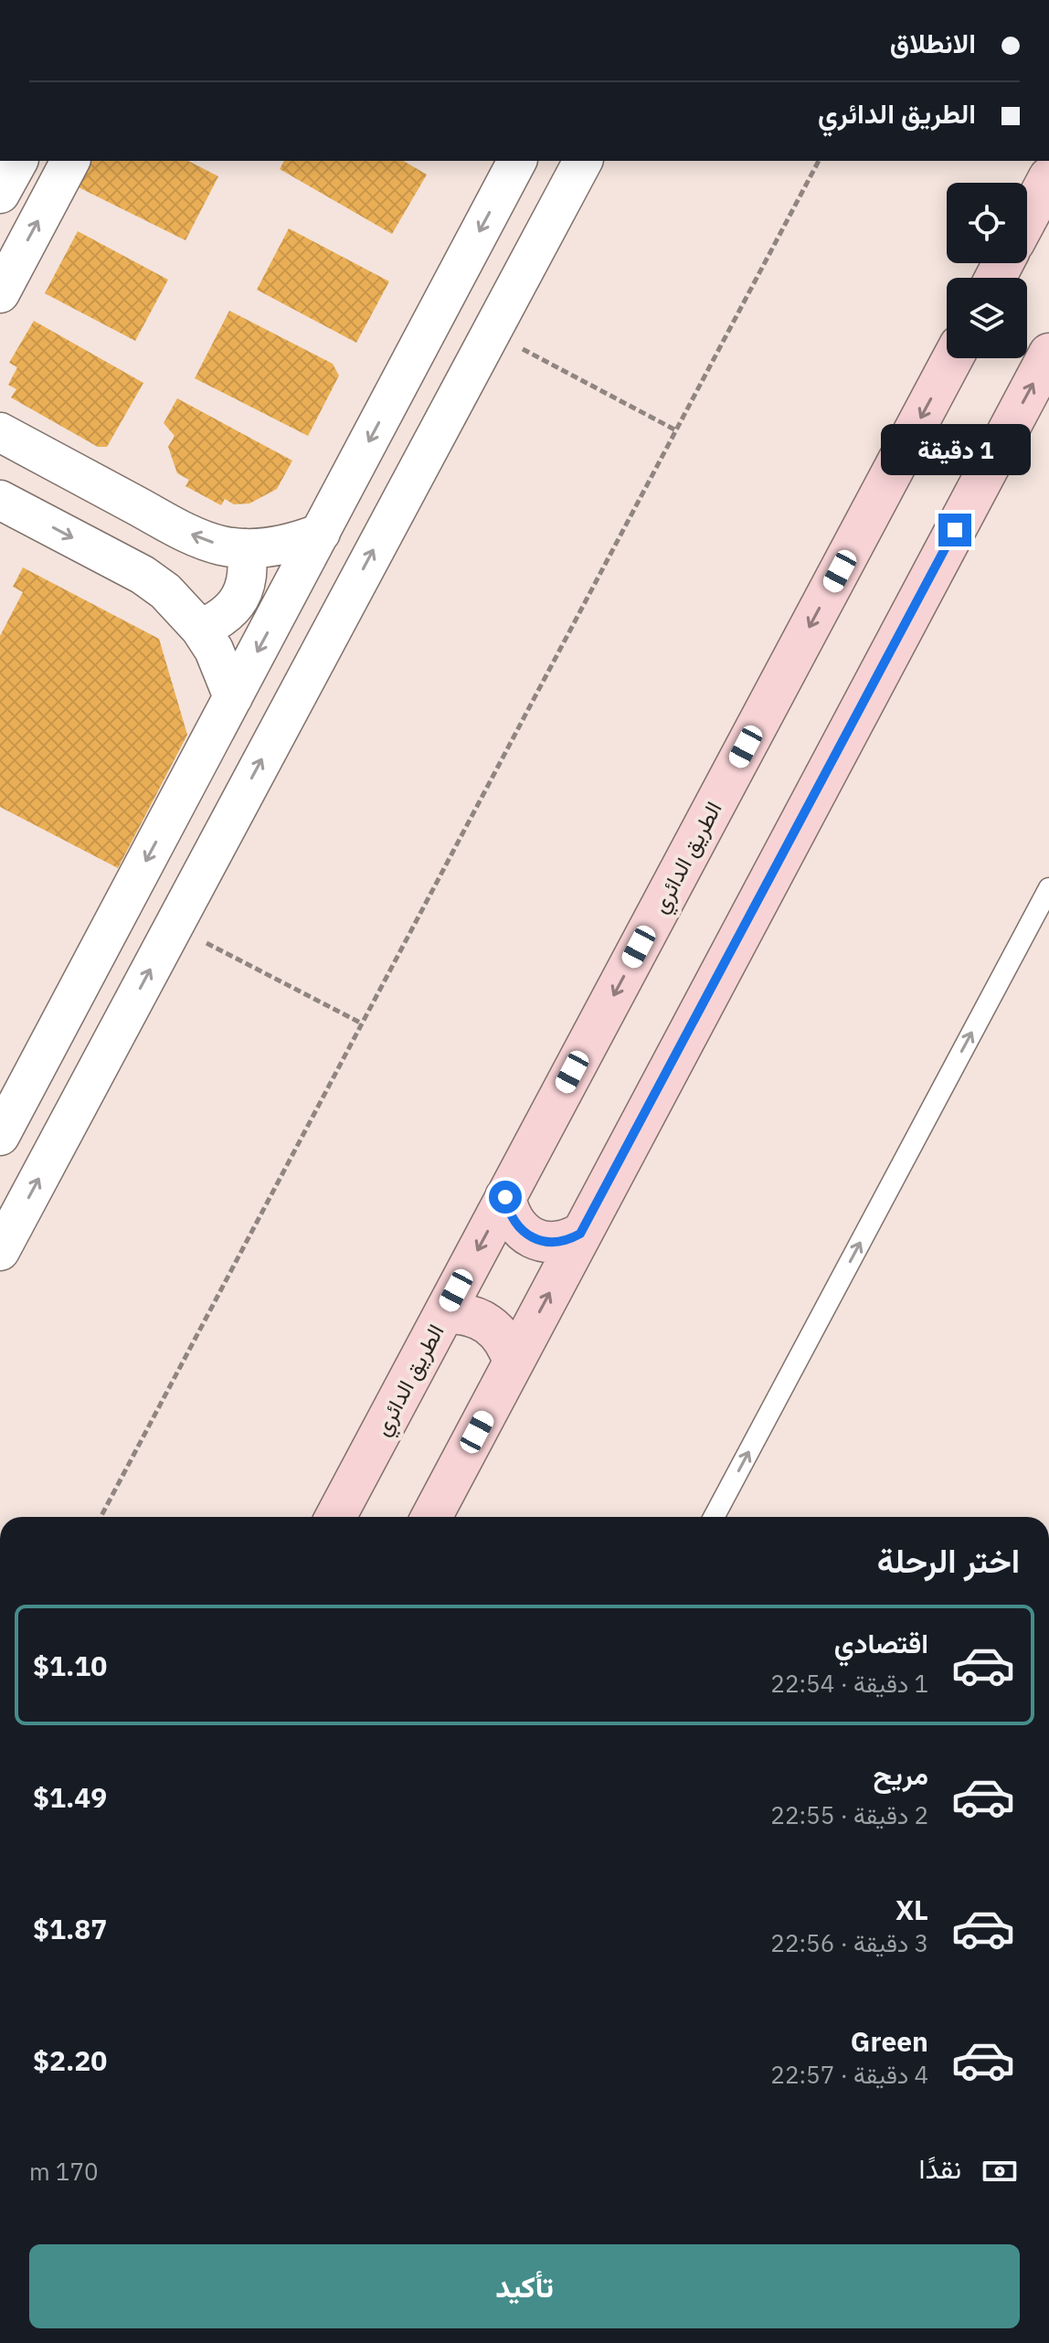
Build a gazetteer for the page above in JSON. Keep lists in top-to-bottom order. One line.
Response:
{"streets":{"main road":["الطريق الدائري"]},"page":{"banner":["الانطلاق","الطريق الدائري"],"bubble":"1 دقيقة","heading":"اختر الرحلة","list":[{"name":"اقتصادي","note":"1 دقيقة · 22:54","value":"$1.10"},{"name":"مريح","note":"2 دقيقة · 22:55","value":"$1.49"},{"name":"XL","note":"3 دقيقة · 22:56","value":"$1.87"},{"name":"Green","note":"4 دقيقة · 22:57","value":"$2.20"}],"pay":["نقدًا","170 m"],"buttons":"تأكيد"}}
